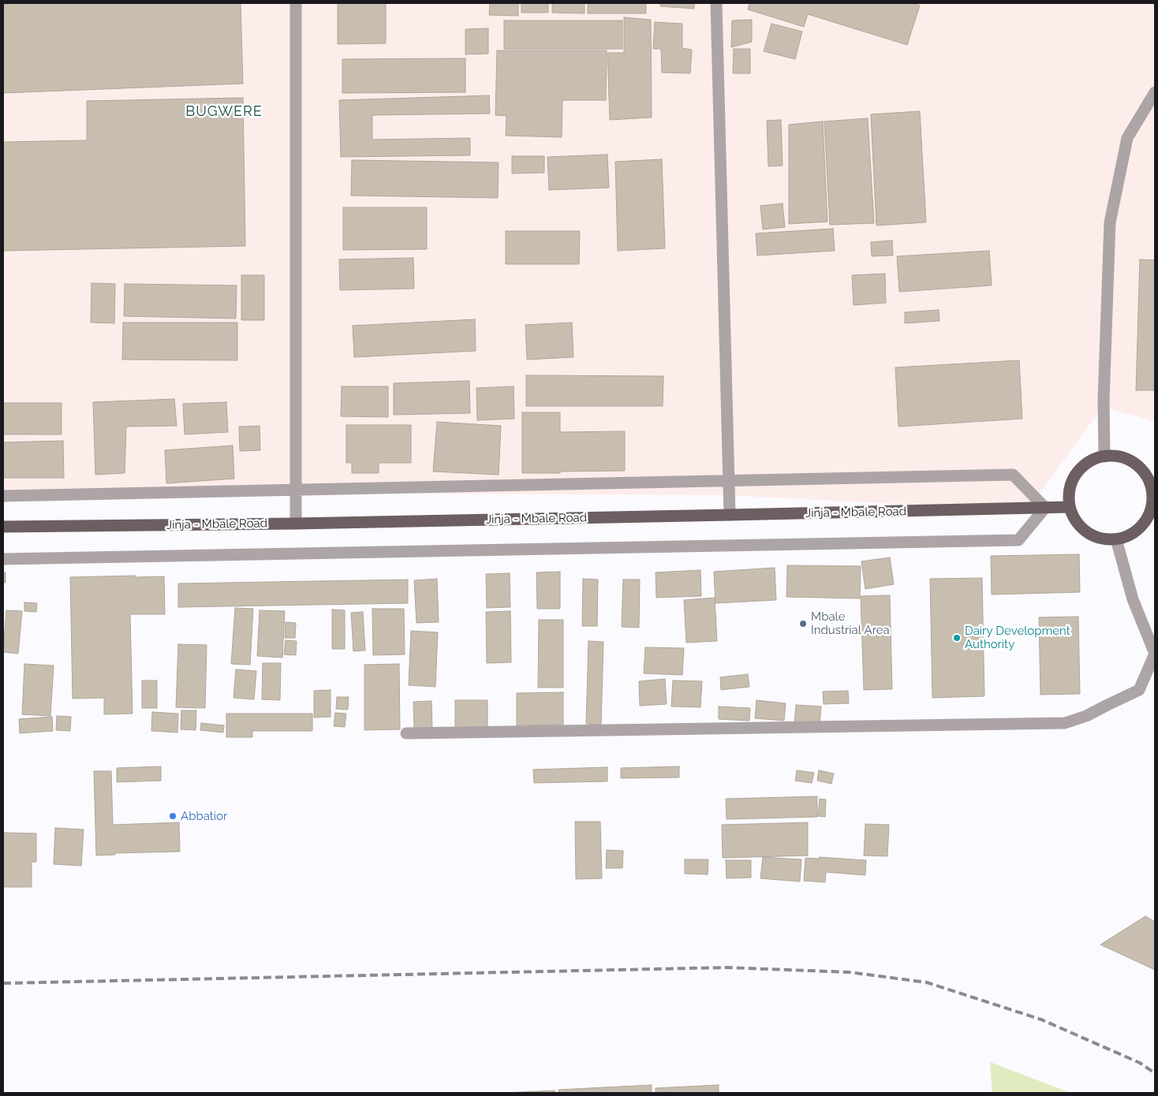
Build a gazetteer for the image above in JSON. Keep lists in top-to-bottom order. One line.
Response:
{"streets":{"main road":["Jinja - Mbale Road"]},"districts":["BUGWERE"],"places":["Mbale Industrial Area","Dairy Development Authority","Abbatior"]}
